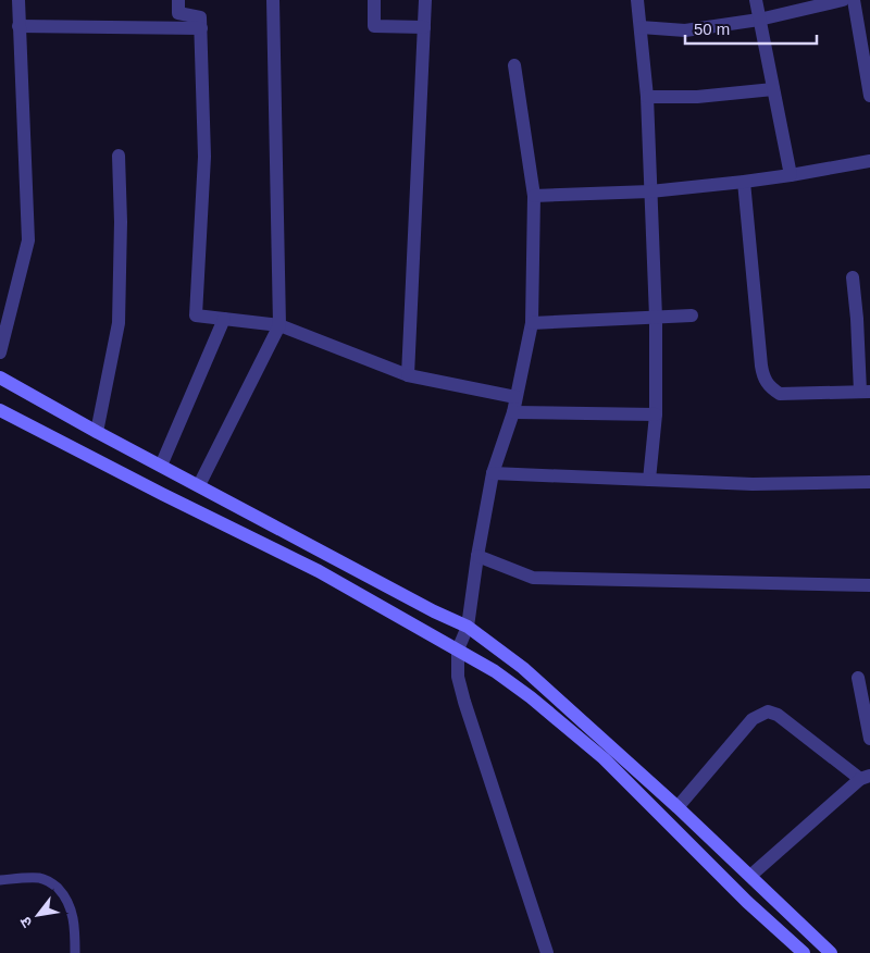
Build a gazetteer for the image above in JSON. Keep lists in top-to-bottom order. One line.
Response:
{"scale_bar":"50 m","north":"bottom left"}
